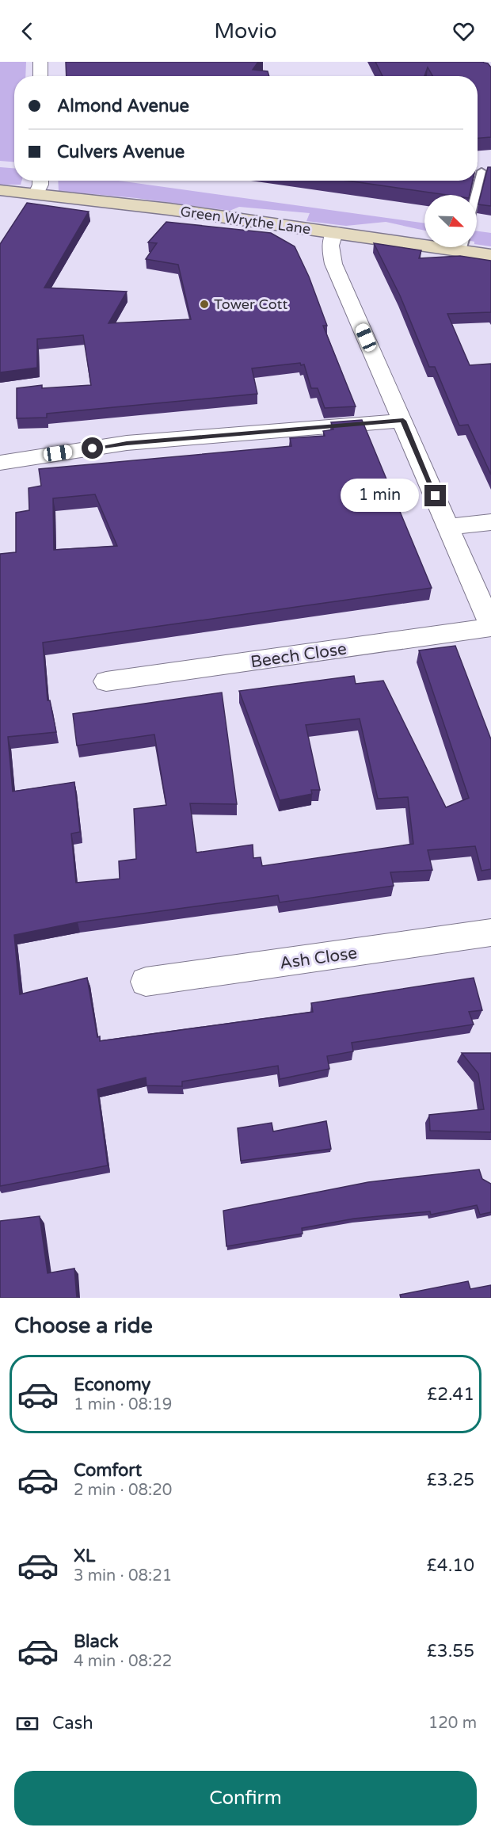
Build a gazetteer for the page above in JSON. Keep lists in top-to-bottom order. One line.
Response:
{"streets":{"street":["Green Wrythe Lane","Beech Close","Ash Close"]},"places":["Tower Cott"],"north":"bottom right","page":{"header":"Movio","banner":["Almond Avenue","Culvers Avenue"],"bubble":"1 min","heading":"Choose a ride","list":[{"name":"Economy","note":"1 min · 08:19","value":"£2.41"},{"name":"Comfort","note":"2 min · 08:20","value":"£3.25"},{"name":"XL","note":"3 min · 08:21","value":"£4.10"},{"name":"Black","note":"4 min · 08:22","value":"£3.55"}],"pay":["Cash","120 m"],"buttons":"Confirm"}}
